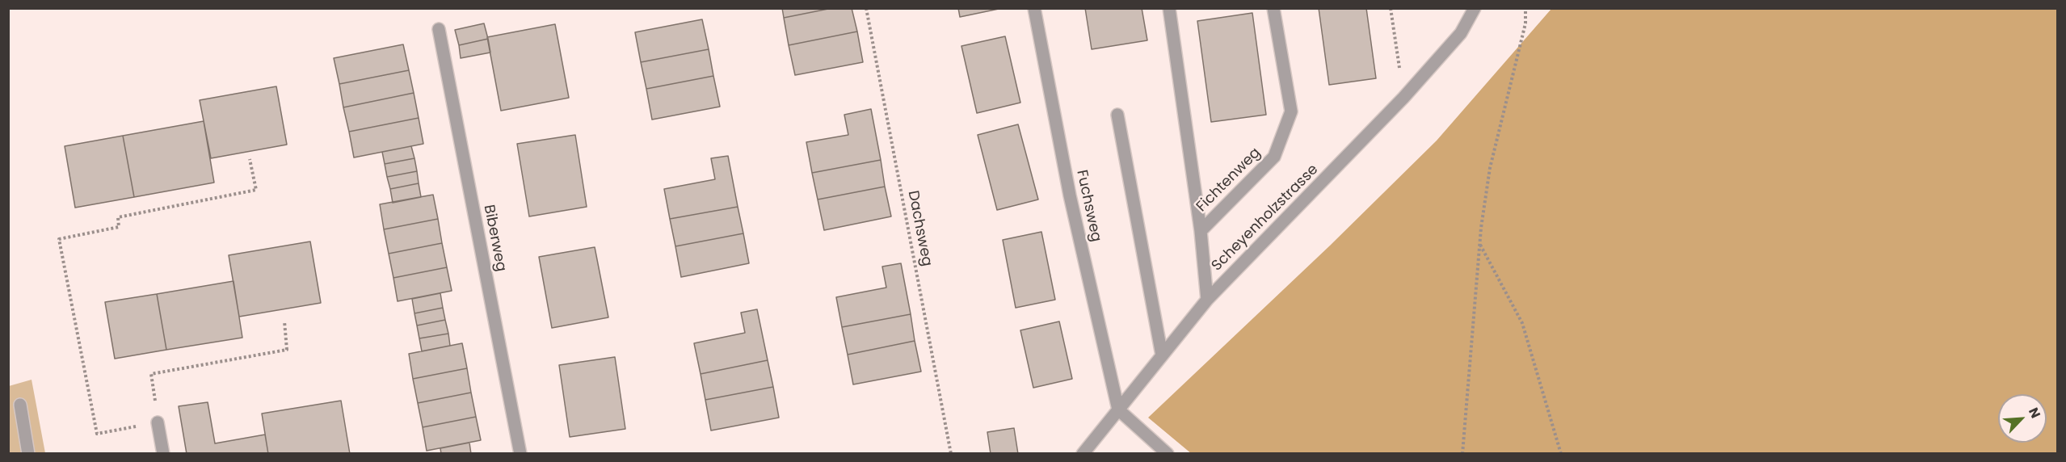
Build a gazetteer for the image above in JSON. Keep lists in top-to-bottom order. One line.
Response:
{"streets":{"street":["Fichtenweg","Fuchsweg","Scheyenholzstrasse","Biberweg"],"path":["Dachsweg"]},"crossings":[["Fichtenweg","Scheyenholzstrasse"],["Fuchsweg","Scheyenholzstrasse"]],"north":"top right"}
